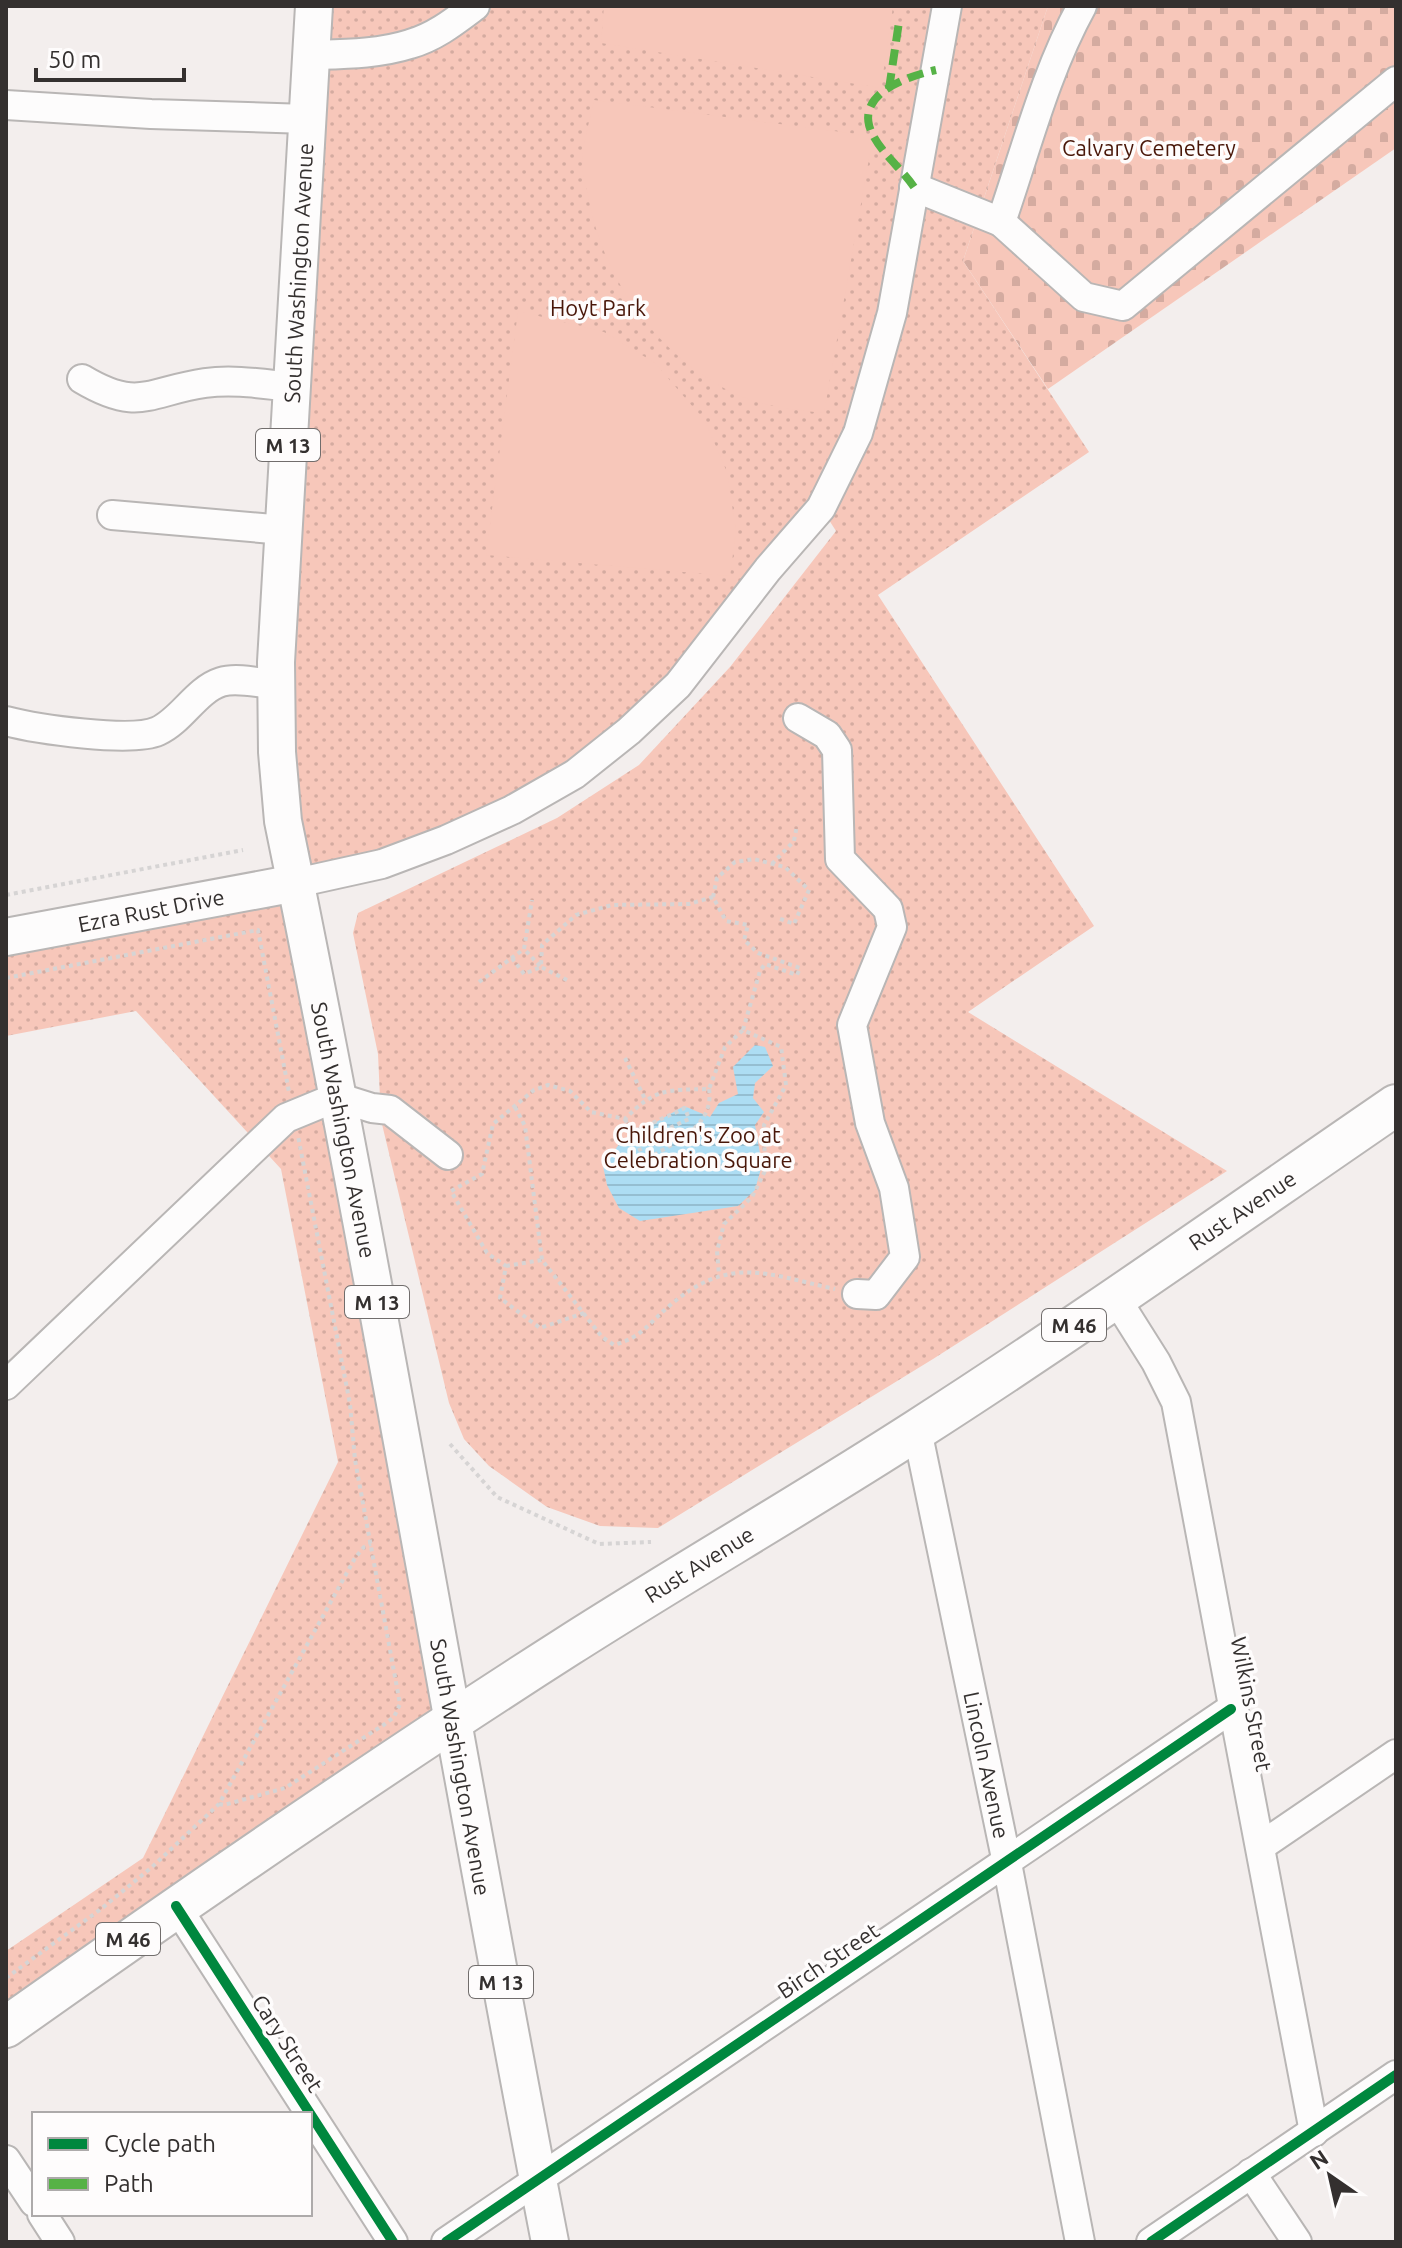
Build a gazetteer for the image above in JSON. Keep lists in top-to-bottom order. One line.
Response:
{"streets":{"highway":["Rust Avenue","M 46"],"main road":["South Washington Avenue","M 13","Ezra Rust Drive"],"street":["Wilkins Street","Lincoln Avenue","Birch Street","Cary Street"]},"crossings":[["South Washington Avenue","Ezra Rust Drive"],["South Washington Avenue","Rust Avenue"],["South Washington Avenue","Birch Street"],["Rust Avenue","Wilkins Street"],["Rust Avenue","Lincoln Avenue"],["Rust Avenue","Cary Street"],["Wilkins Street","Birch Street"],["Lincoln Avenue","Birch Street"]],"parks":["Calvary Cemetery","Hoyt Park","Children's Zoo at Celebration Square"],"legend":["Cycle path","Path"],"scale_bar":"50 m","north":"top left"}
